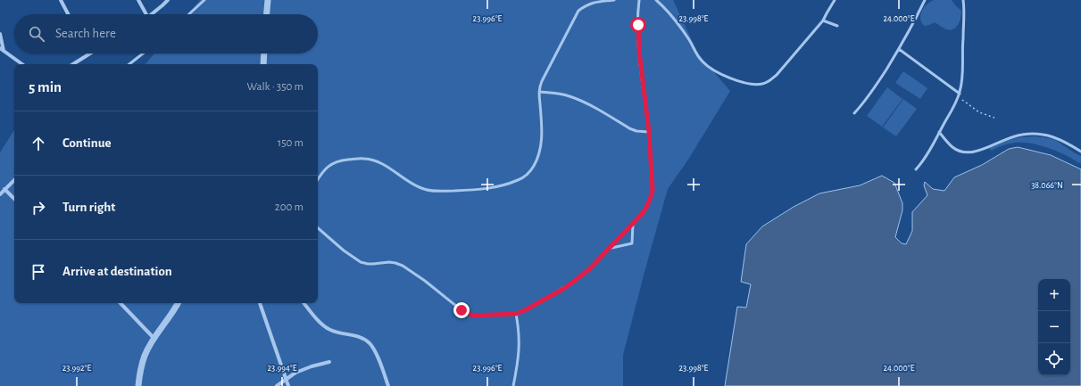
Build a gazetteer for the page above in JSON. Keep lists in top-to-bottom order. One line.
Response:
{"page":{"search":"Search here","heading":["5 min","Walk · 350 m"],"list":[["Continue","150 m"],["Turn right","200 m"],"Arrive at destination"],"map_buttons":["+","−"]},"coordinates":["23.996°E","23.998°E","24.000°E","38.066°N","23.992°E","23.994°E"]}
